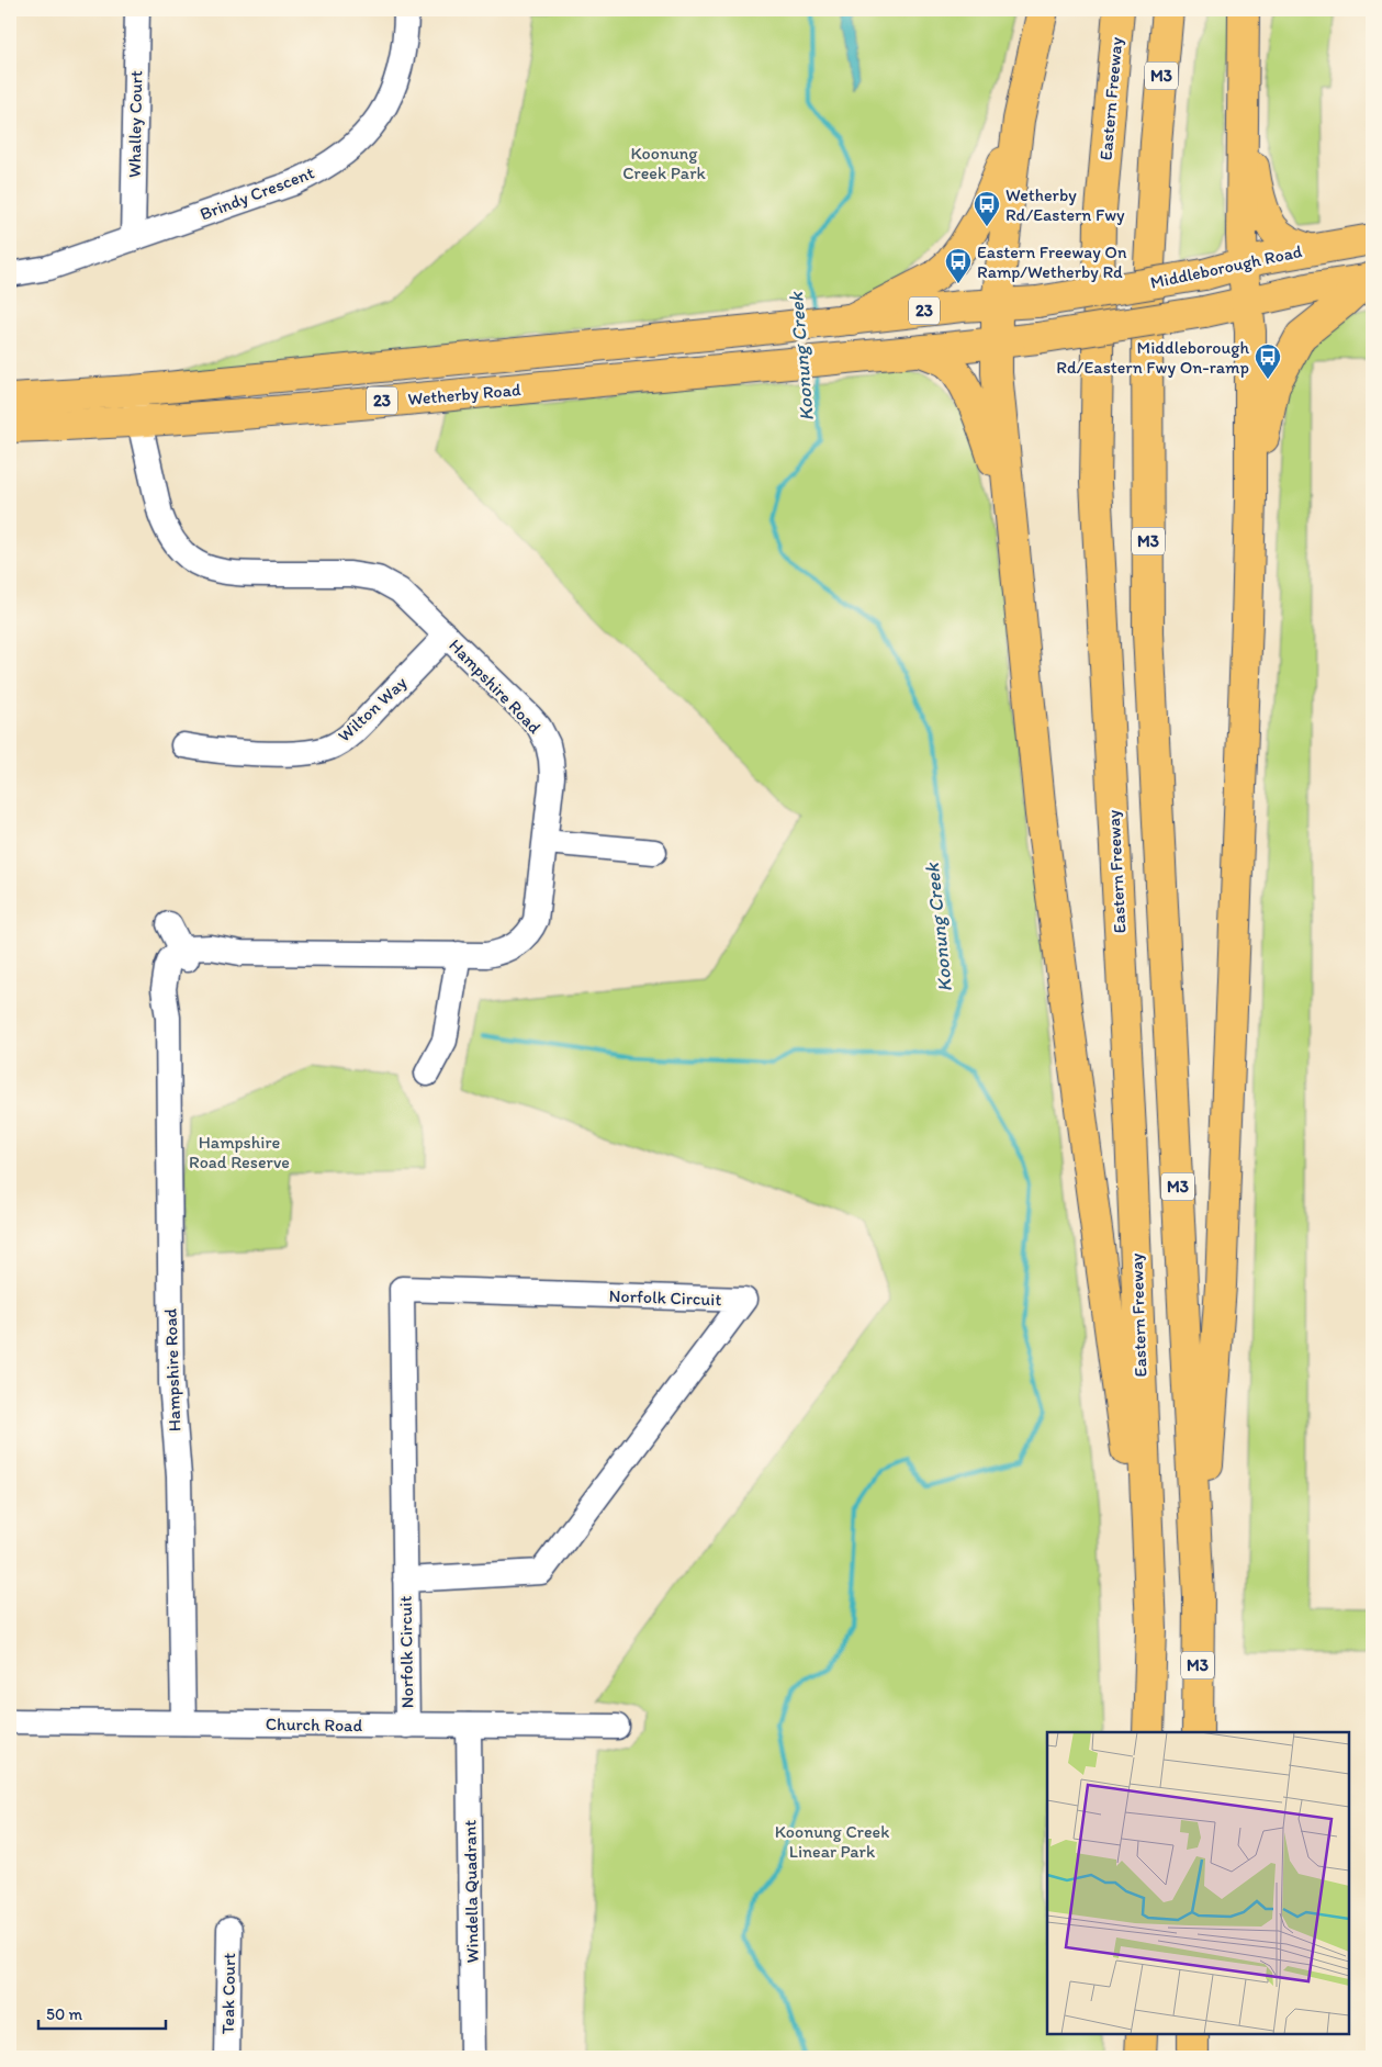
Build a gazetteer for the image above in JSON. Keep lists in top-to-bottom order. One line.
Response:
{"streets":{"main road":["M3","Eastern Freeway","Middleborough Road","23","Wetherby Road"],"street":["Whalley Court","Brindy Crescent","Hampshire Road","Wilton Way","Norfolk Circuit","Church Road","Windella Quadrant","Teak Court"]},"crossings":[["Whalley Court","Brindy Crescent"],["Middleborough Road","Wetherby Road"],["23","Wetherby Road"],["Wetherby Road","Hampshire Road"],["Hampshire Road","Wilton Way"],["Hampshire Road","Church Road"],["Norfolk Circuit","Church Road"],["Church Road","Windella Quadrant"]],"water":["Koonung Creek"],"parks":["Koonung Creek Park","Hampshire Road Reserve","Koonung Creek Linear Park"],"places":{"bus stop":["Wetherby Rd/Eastern Fwy","Eastern Freeway On Ramp/Wetherby Rd","Middleborough Rd/Eastern Fwy On-ramp"]},"scale_bar":"50 m"}
